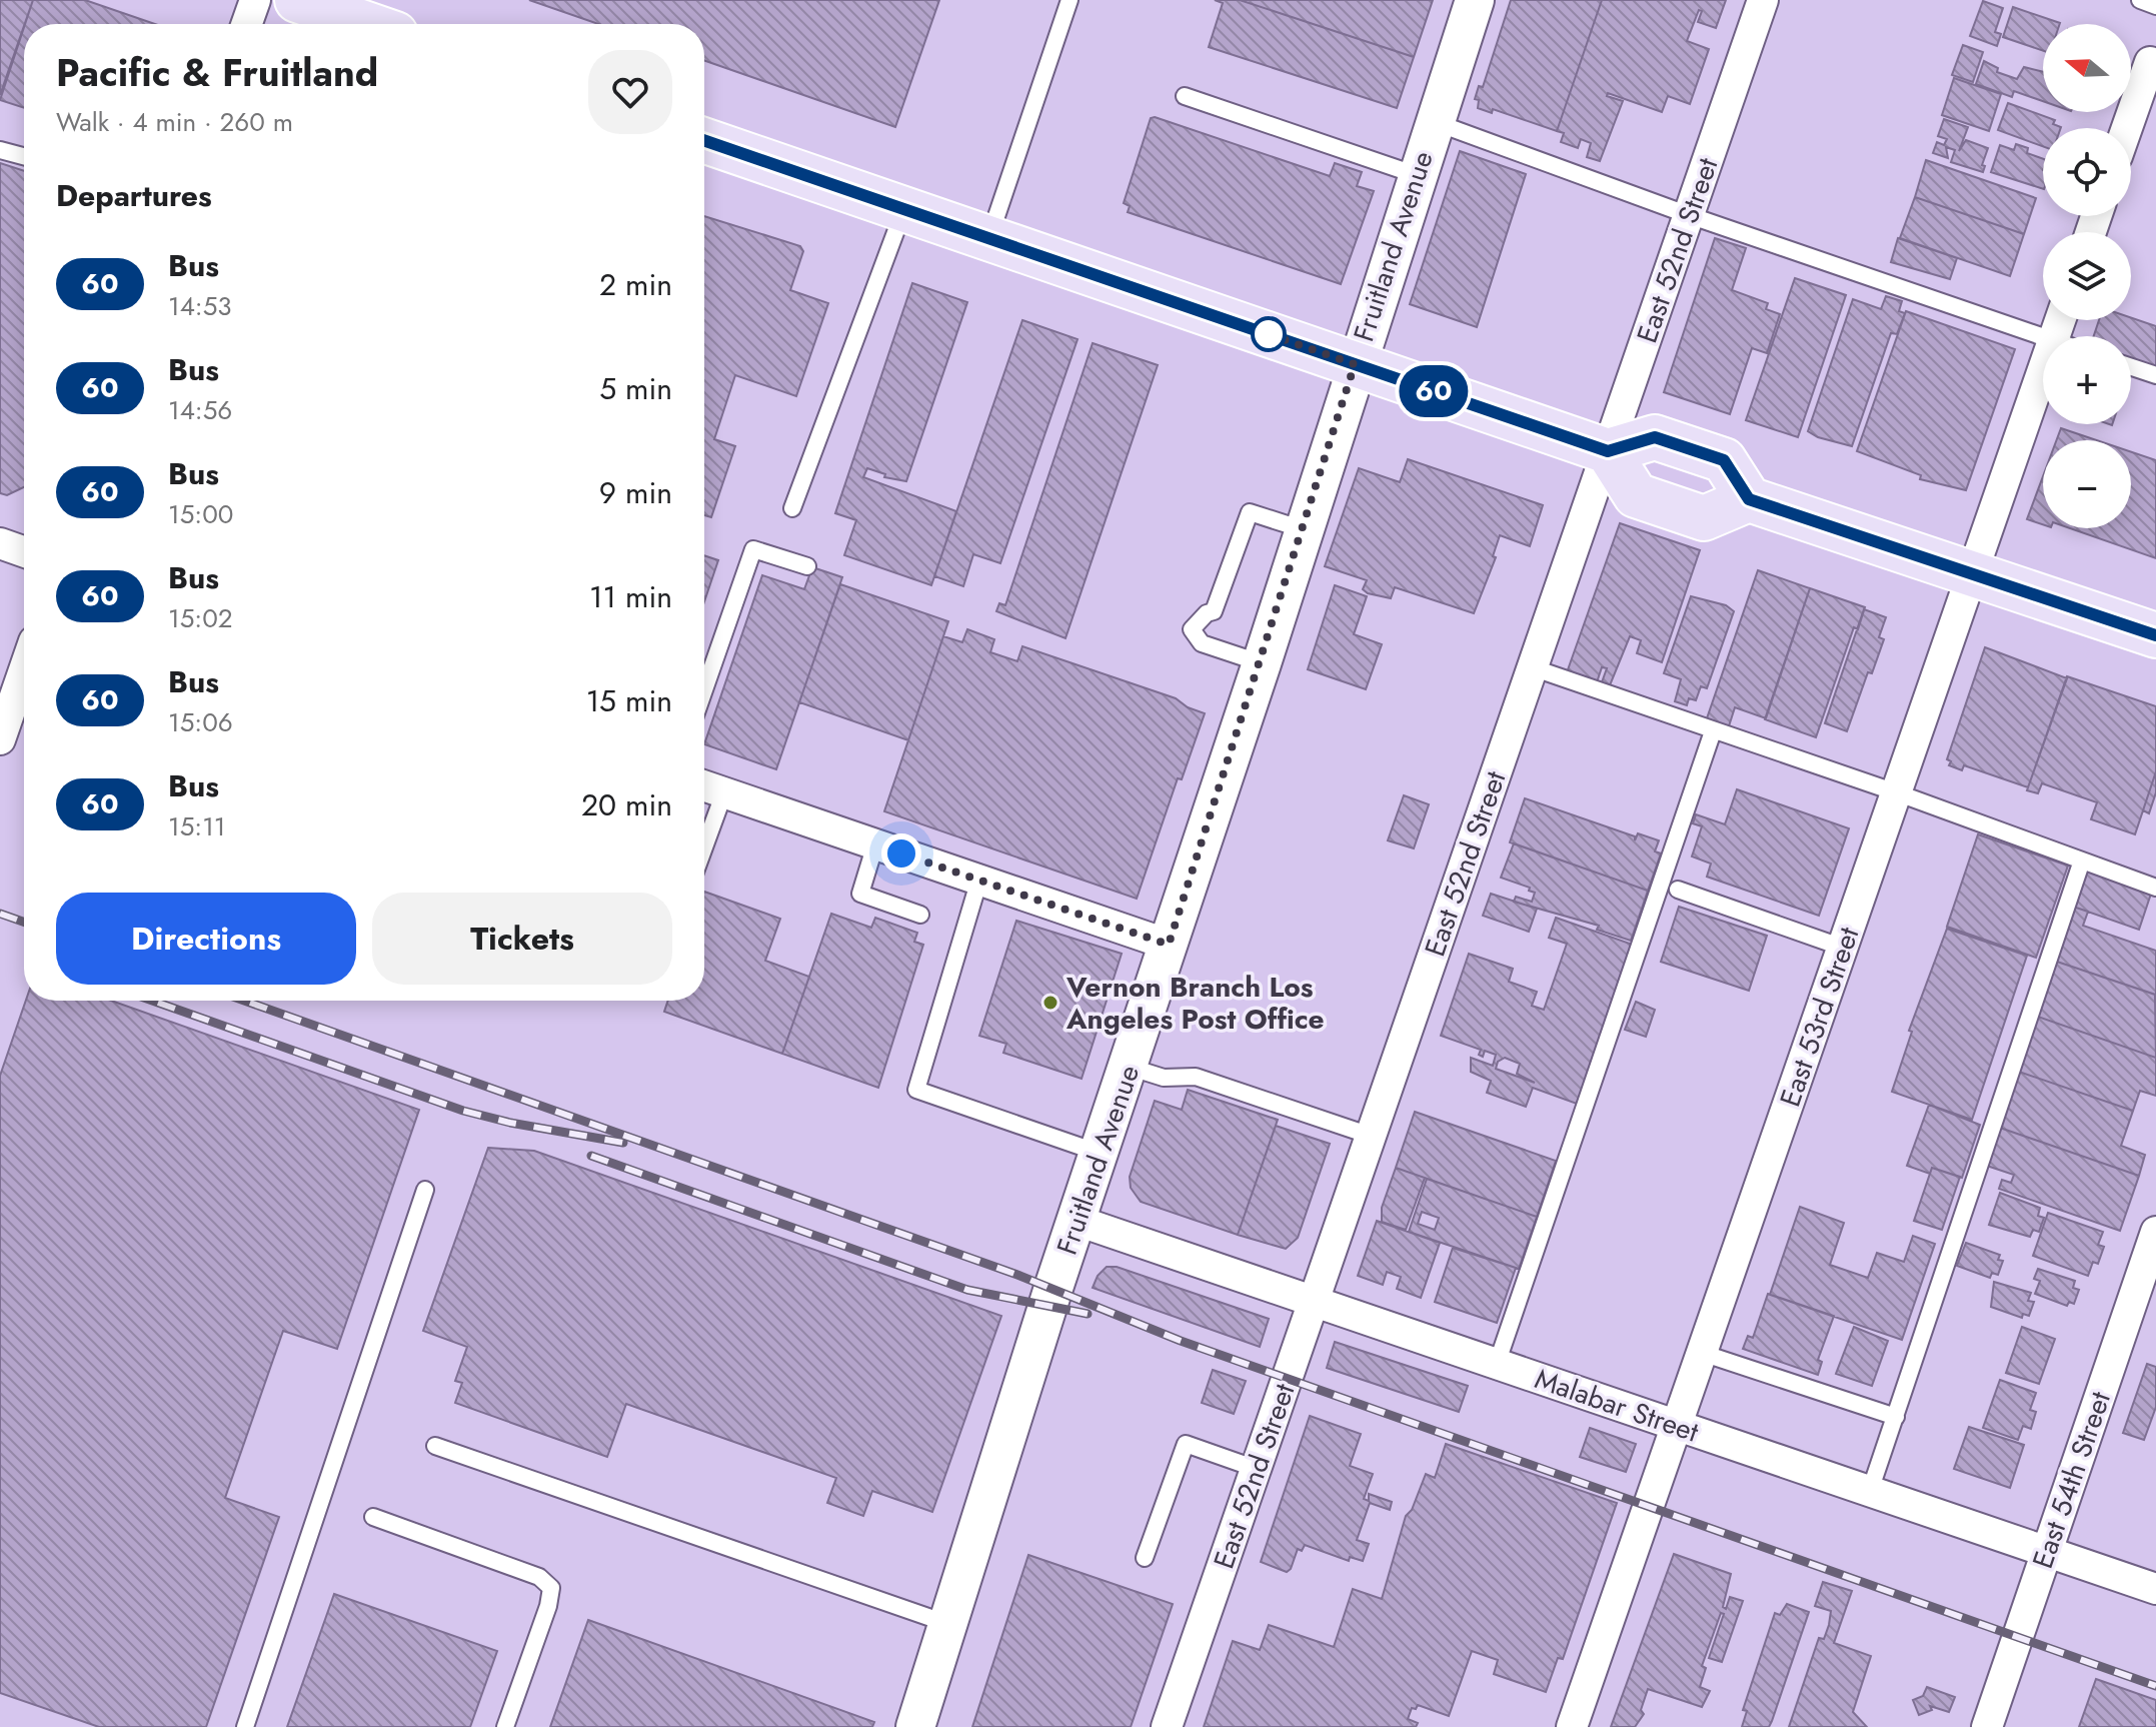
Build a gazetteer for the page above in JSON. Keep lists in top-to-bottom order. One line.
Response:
{"streets":{"street":["Fruitland Avenue","East 52nd Street","East 53rd Street","Malabar Street","East 54th Street"]},"crossings":[["Fruitland Avenue","Malabar Street"],["East 52nd Street","Malabar Street"],["East 53rd Street","Malabar Street"],["Malabar Street","East 54th Street"]],"places":["Vernon Branch Los Angeles Post Office"],"lines":["bus line 60"],"north":"left","page":{"on_map":"60","map_buttons":["+","−"],"heading":[["Pacific & Fruitland","Walk · 4 min · 260 m"],"Departures"],"list":[{"mark":"60","name":"Bus","note":"14:53","value":"2 min"},{"mark":"60","name":"Bus","note":"14:56","value":"5 min"},{"mark":"60","name":"Bus","note":"15:00","value":"9 min"},{"mark":"60","name":"Bus","note":"15:02","value":"11 min"},{"mark":"60","name":"Bus","note":"15:06","value":"15 min"},{"mark":"60","name":"Bus","note":"15:11","value":"20 min"}],"buttons":["Directions","Tickets"]}}
